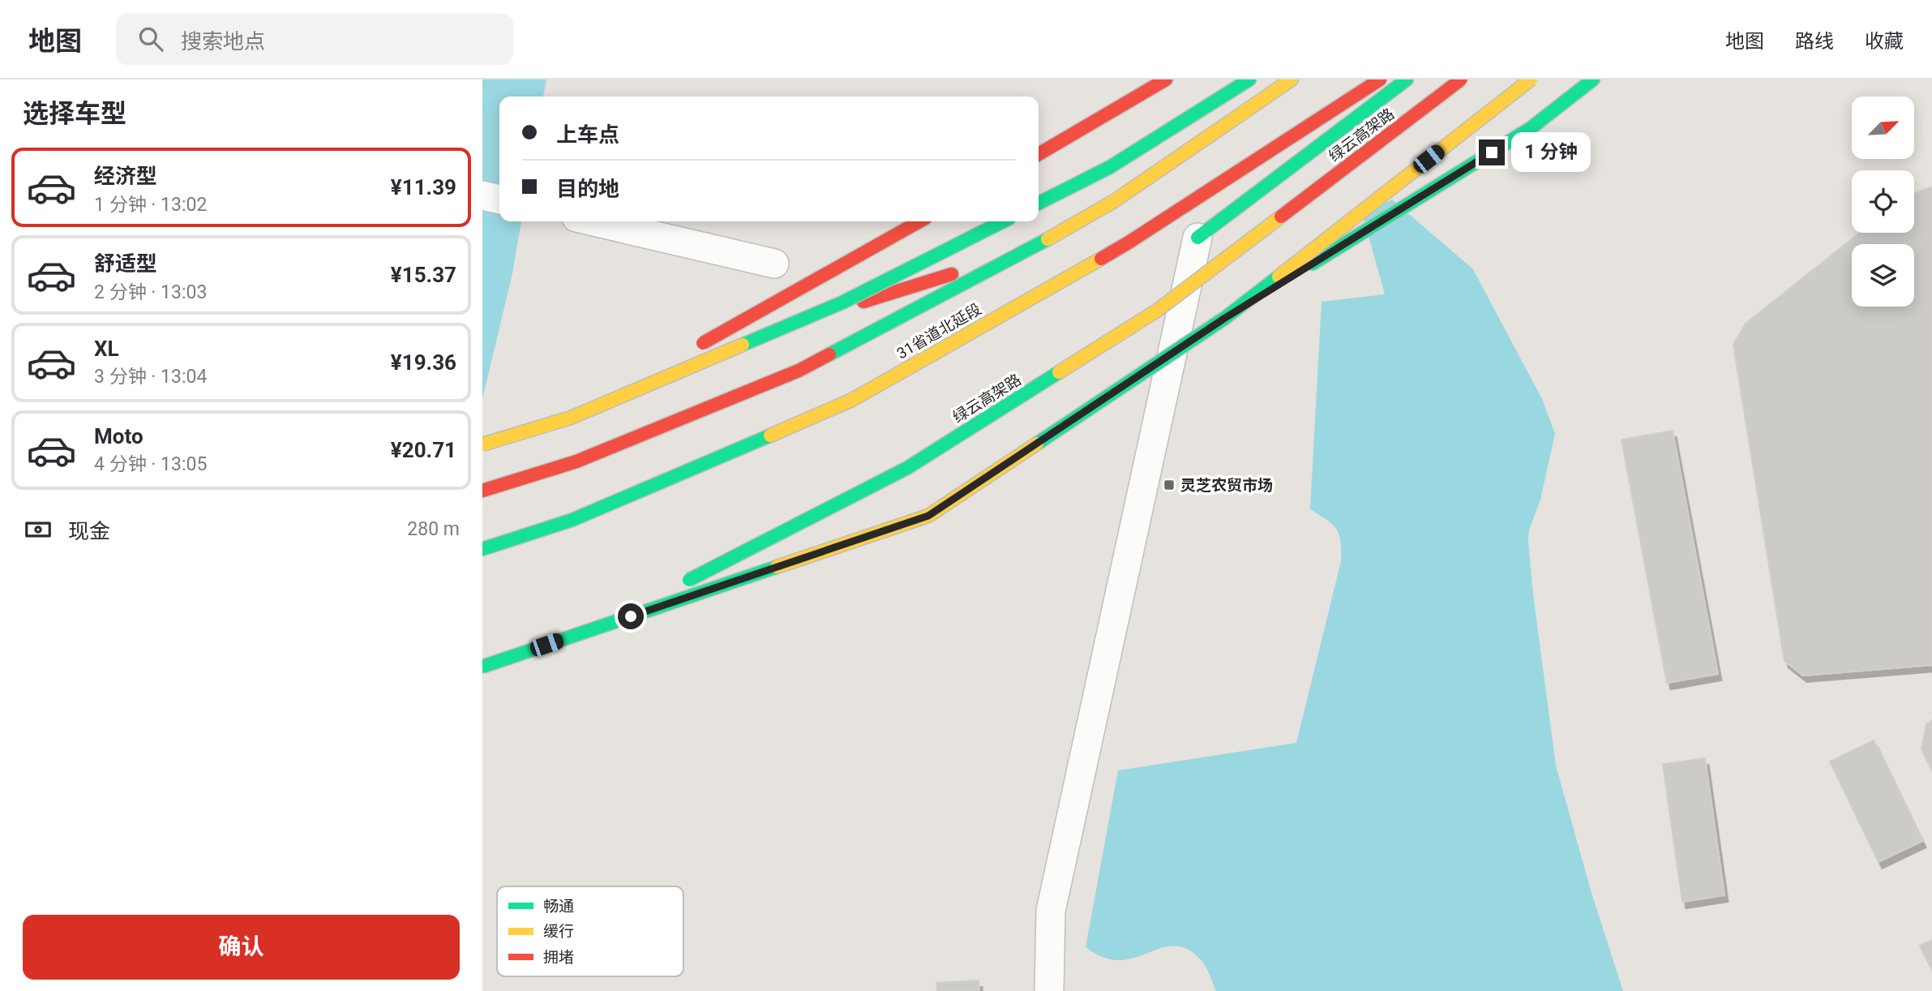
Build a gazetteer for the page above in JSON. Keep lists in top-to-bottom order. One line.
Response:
{"streets":{"main road":["绿云高架路","31省道北延段"]},"places":{"transit":["灵芝农贸市场"]},"legend":["畅通","缓行","拥堵"],"north":"top right","page":{"header":"地图","search":"搜索地点","nav":["地图","路线","收藏"],"heading":"选择车型","banner":["上车点","目的地"],"bubble":"1 分钟","list":[{"name":"经济型","note":"1 分钟 · 13:02","value":"¥11.39"},{"name":"舒适型","note":"2 分钟 · 13:03","value":"¥15.37"},{"name":"XL","note":"3 分钟 · 13:04","value":"¥19.36"},{"name":"Moto","note":"4 分钟 · 13:05","value":"¥20.71"}],"pay":["现金","280 m"],"buttons":"确认"}}
